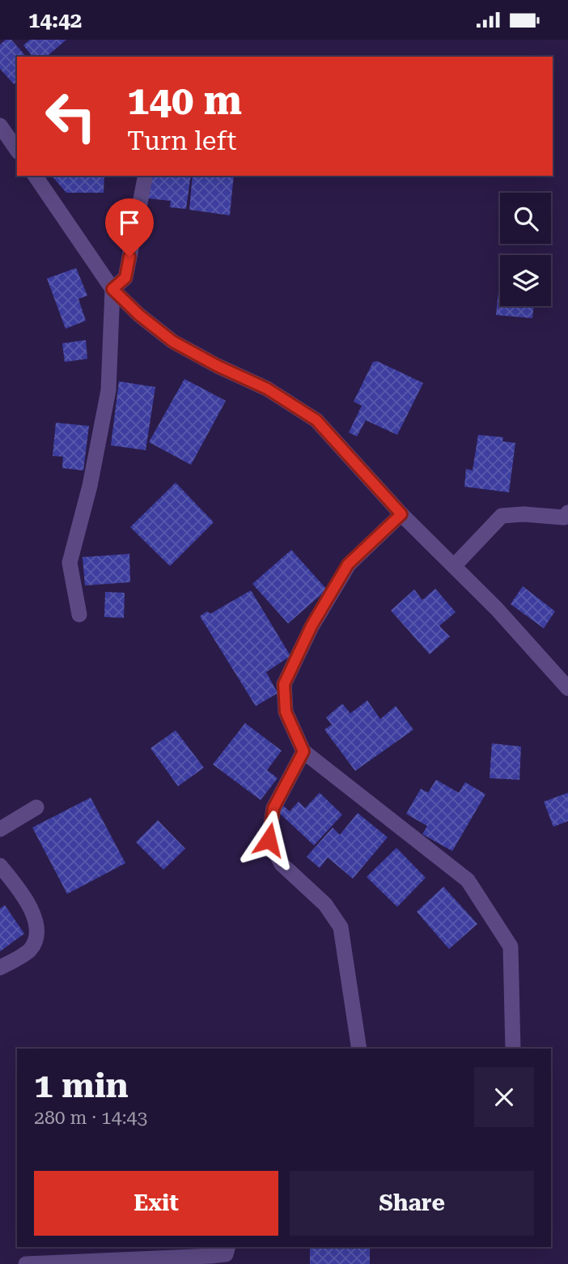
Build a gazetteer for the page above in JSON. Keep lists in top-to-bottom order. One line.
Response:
{"page":{"status":"14:42","turn":["140 m","Turn left"],"heading":["1 min","280 m · 14:43"],"buttons":["Exit","Share"]}}
